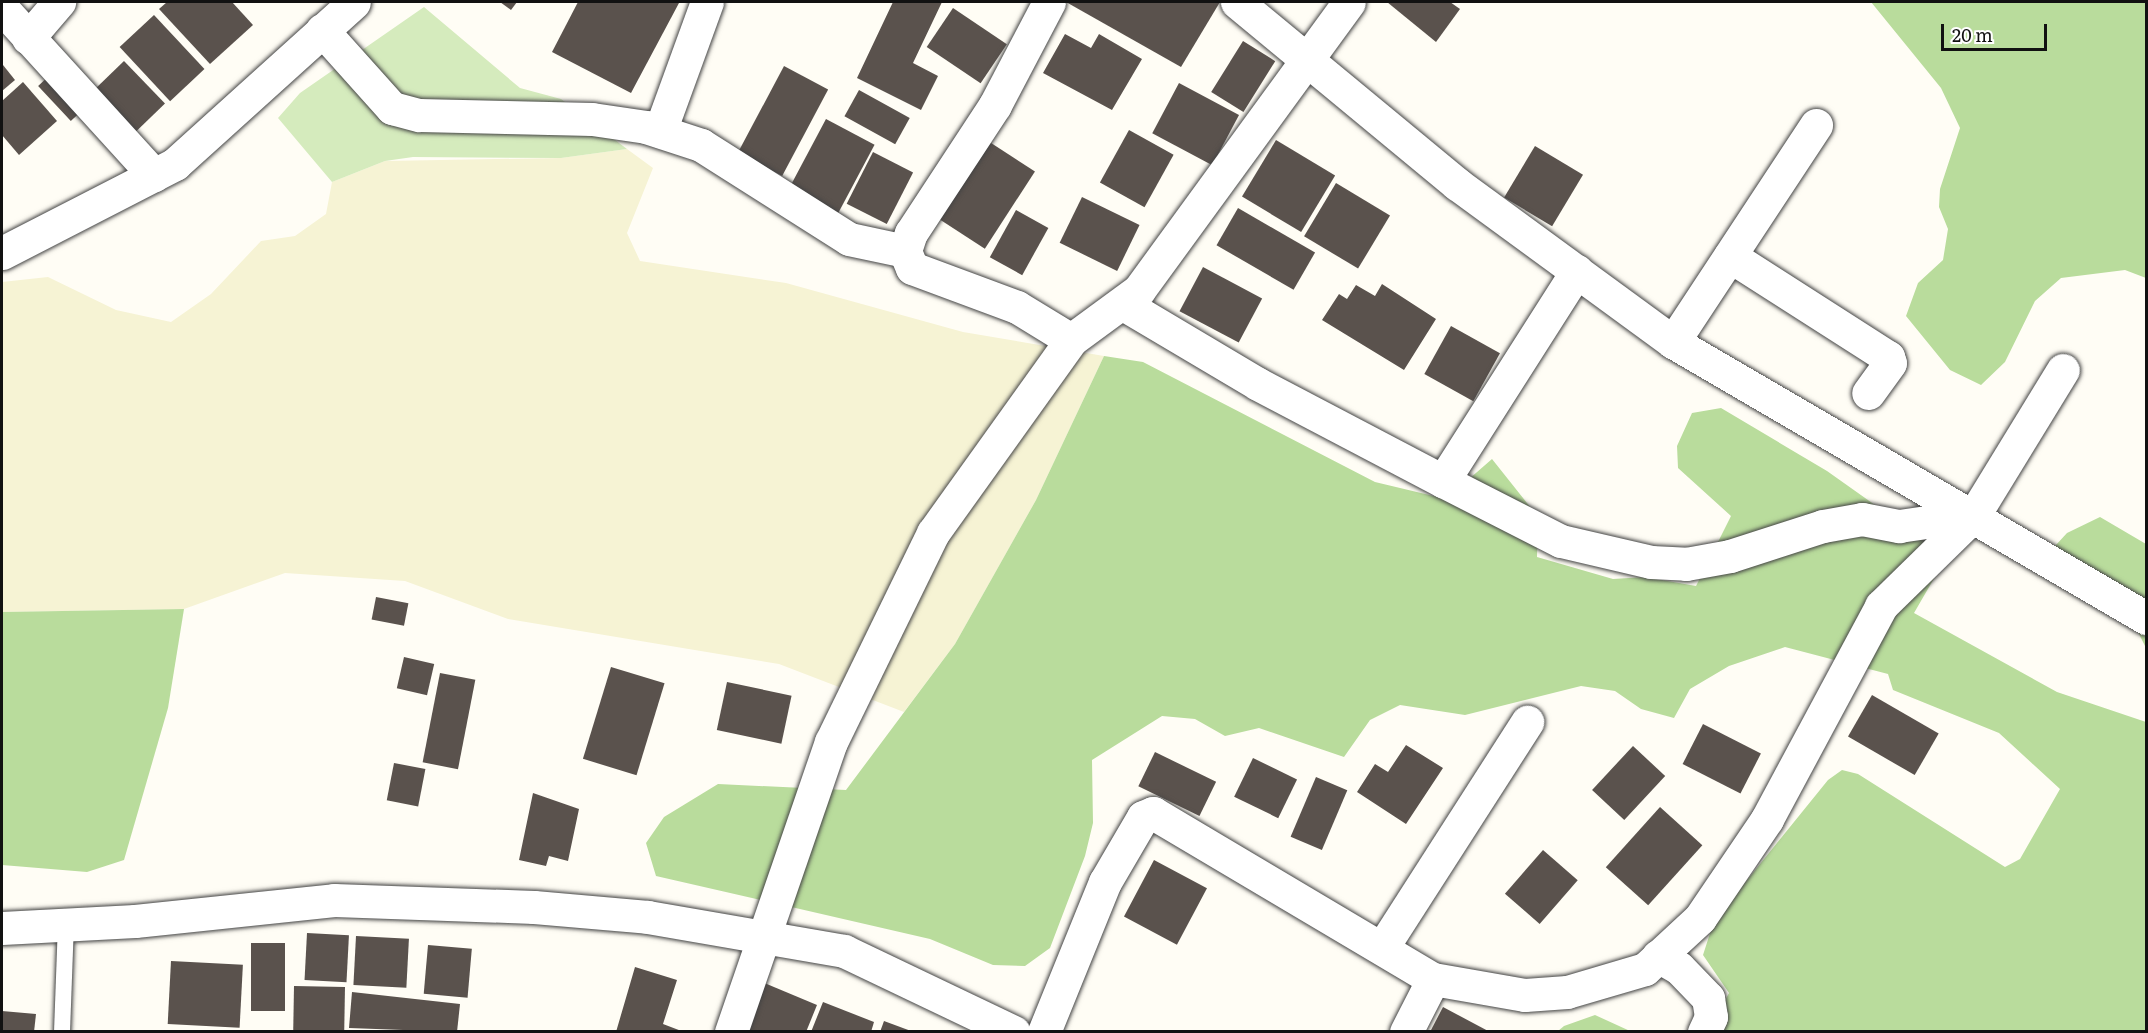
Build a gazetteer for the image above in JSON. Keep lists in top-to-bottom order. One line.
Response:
{"scale_bar":"20 m"}
